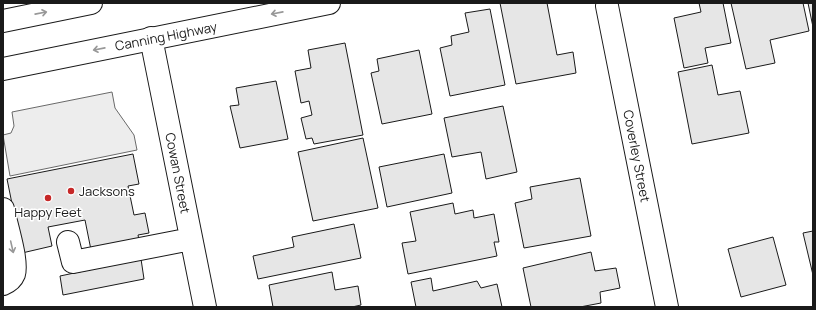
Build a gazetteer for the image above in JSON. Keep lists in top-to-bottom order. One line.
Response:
{"streets":{"main road":["Canning Highway","Coverley Street","Cowan Street"]},"crossings":[["Canning Highway","Cowan Street"]],"one_way":["Canning Highway"],"places":["Jacksons","Happy Feet"]}
